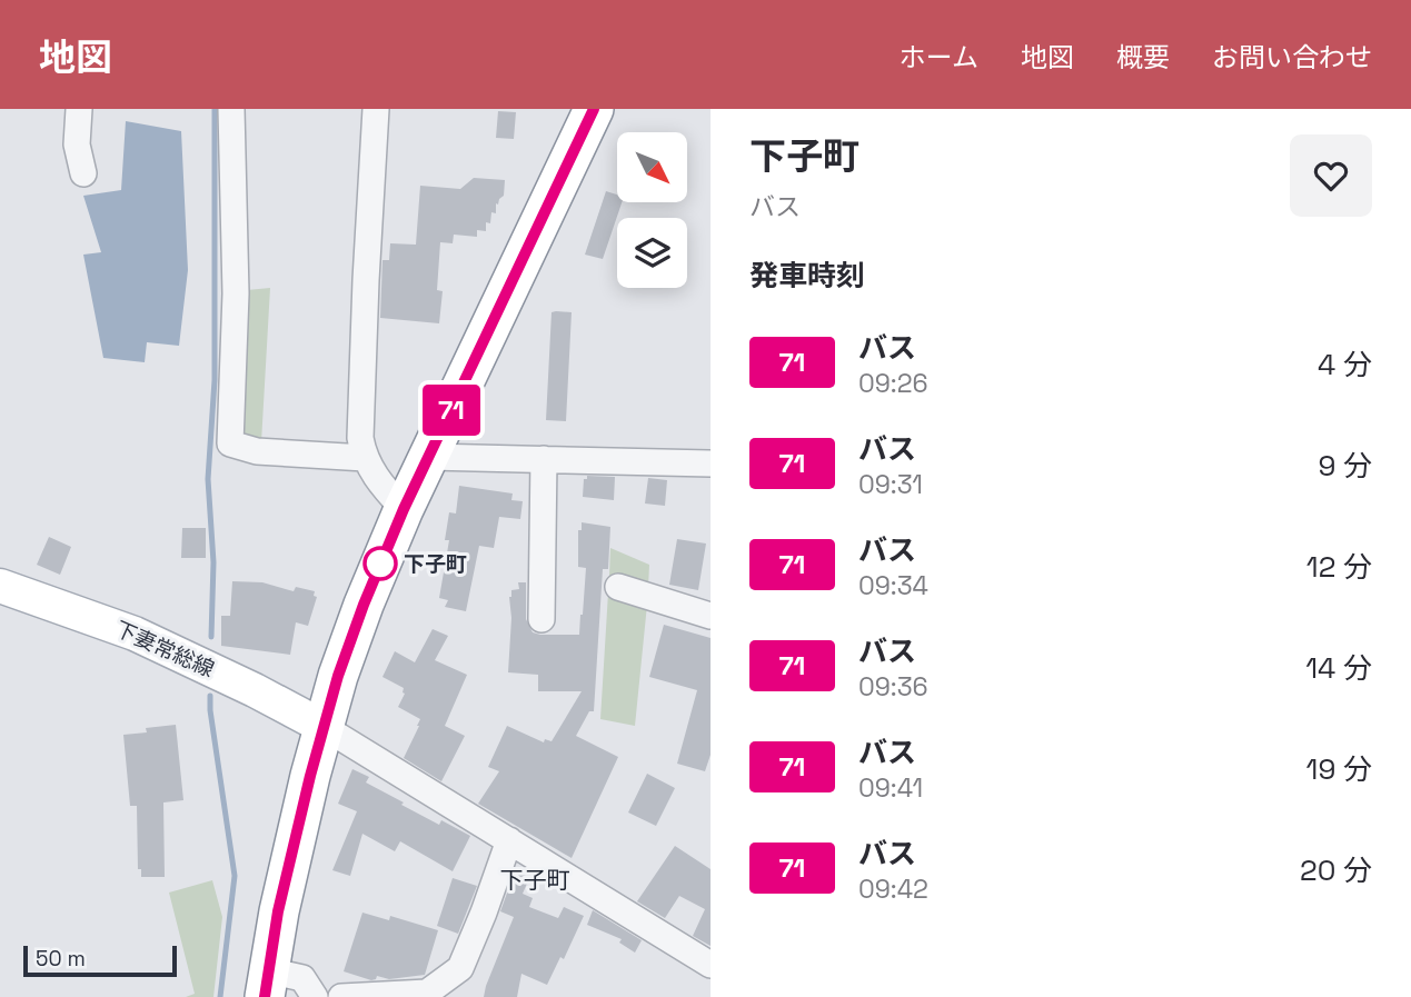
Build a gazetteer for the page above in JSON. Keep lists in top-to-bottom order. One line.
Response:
{"streets":{"main road":["下妻常総線"]},"districts":["下子町"],"places":["下子町"],"lines":["bus line 71"],"scale_bar":"50 m","north":"bottom right","page":{"header":"地図","nav":["ホーム","地図","概要","お問い合わせ"],"on_map":"71","heading":[["下子町","バス"],"発車時刻"],"list":[{"mark":"71","name":"バス","note":"09:26","value":"4 分"},{"mark":"71","name":"バス","note":"09:31","value":"9 分"},{"mark":"71","name":"バス","note":"09:34","value":"12 分"},{"mark":"71","name":"バス","note":"09:36","value":"14 分"},{"mark":"71","name":"バス","note":"09:41","value":"19 分"},{"mark":"71","name":"バス","note":"09:42","value":"20 分"}],"scale":"50 m"}}
